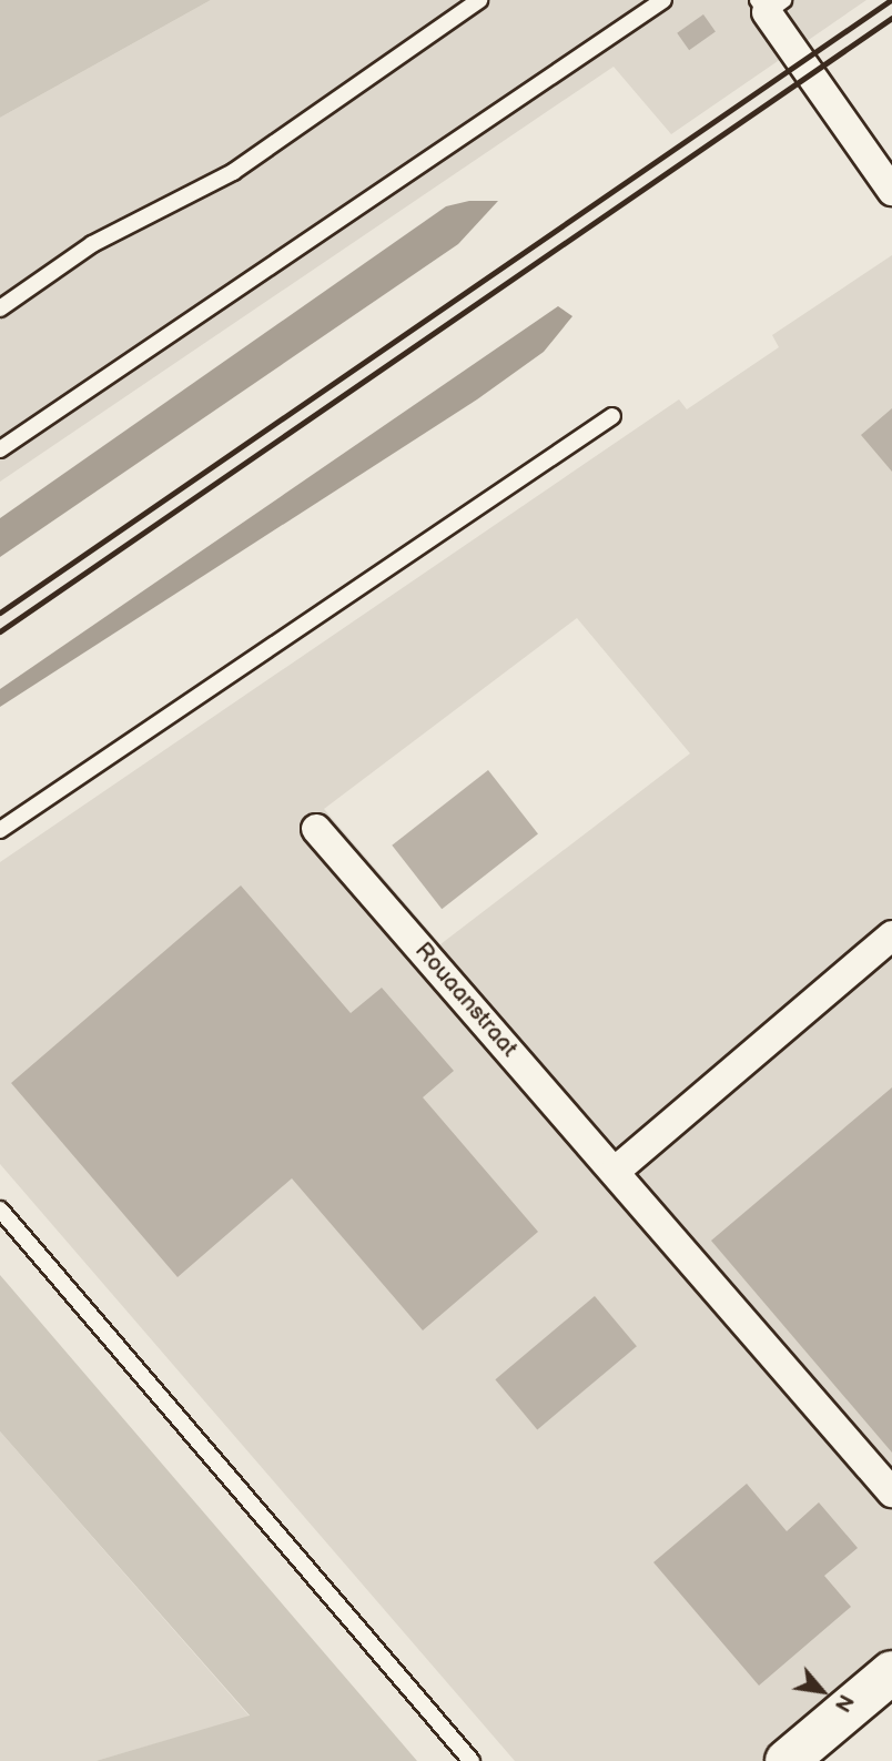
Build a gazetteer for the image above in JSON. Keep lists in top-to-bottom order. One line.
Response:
{"streets":{"street":["Rouaanstraat"]},"north":"bottom right"}
